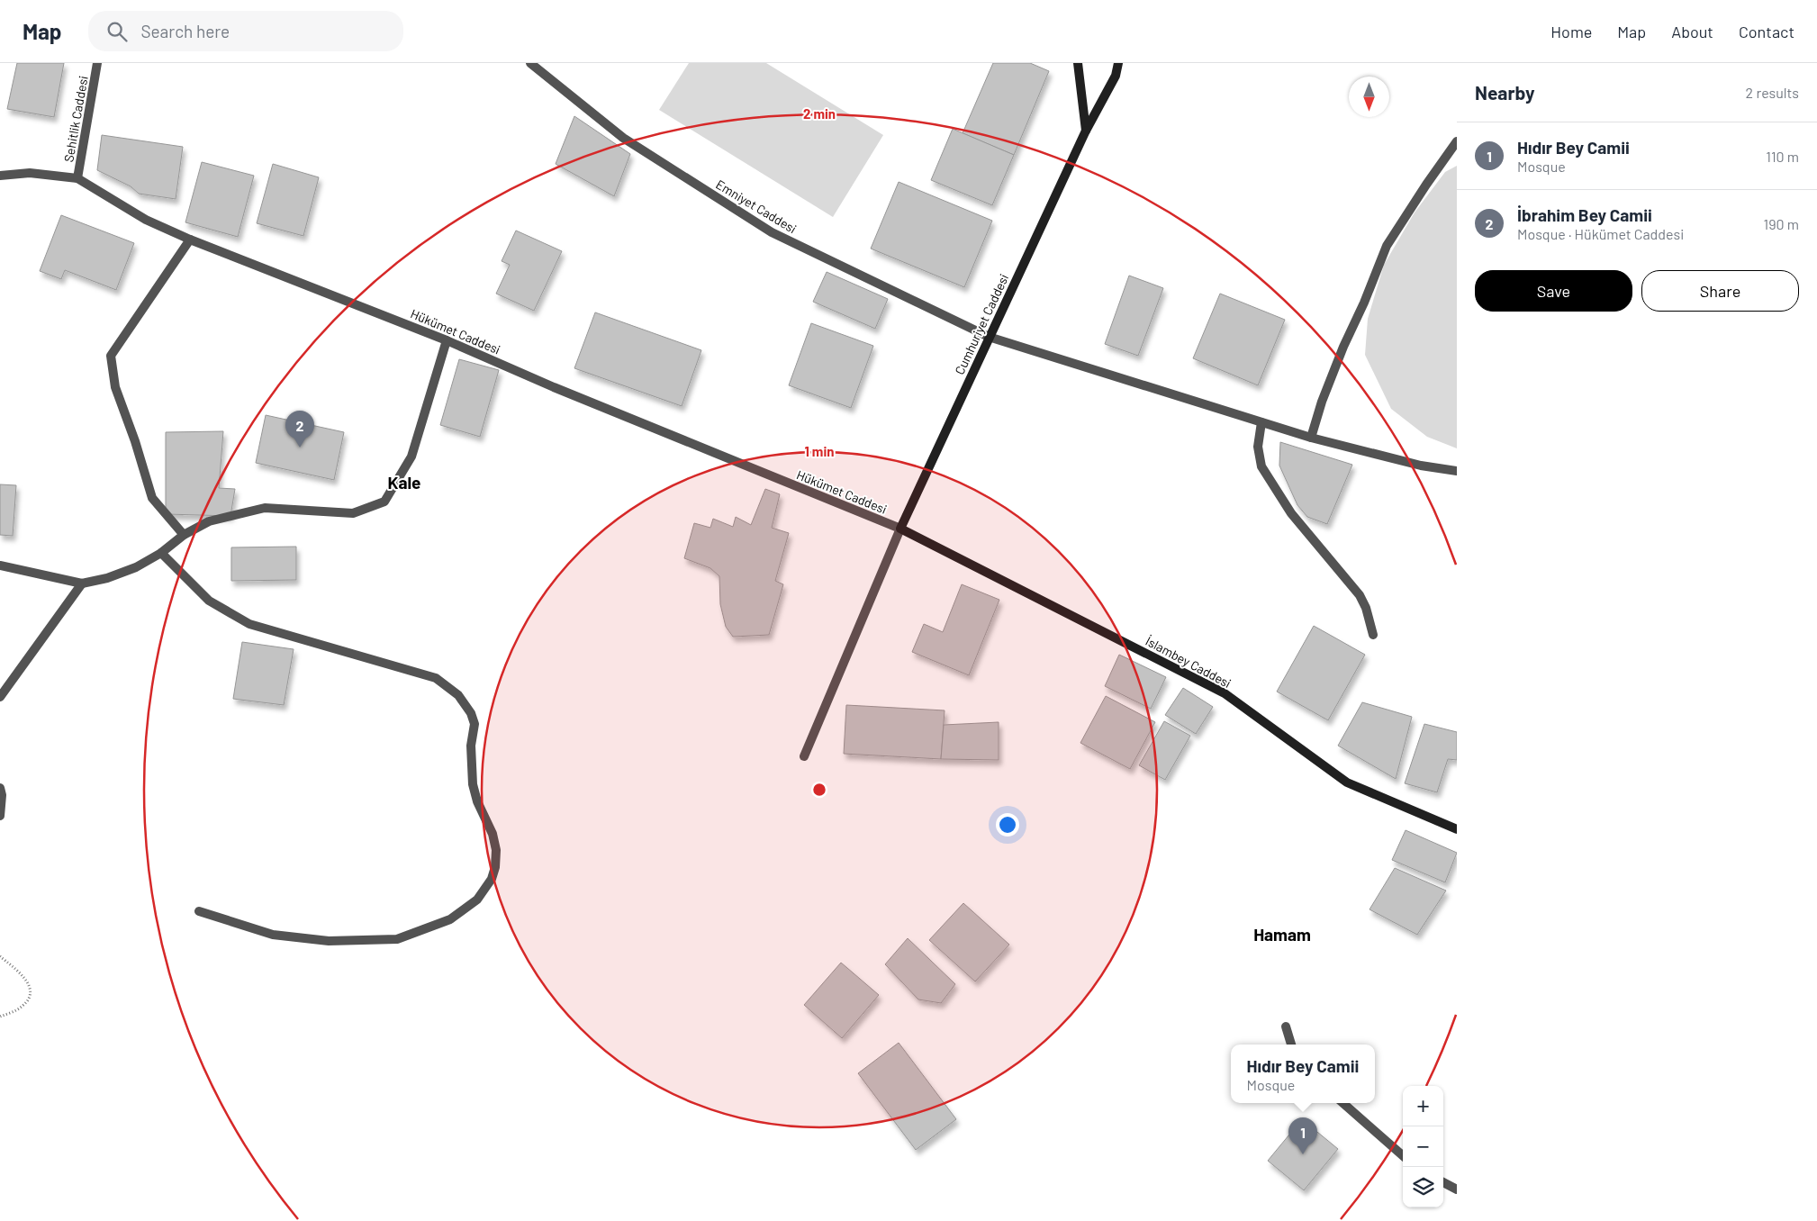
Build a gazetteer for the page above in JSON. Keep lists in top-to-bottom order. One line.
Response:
{"streets":{"street":["Sehitlik Caddesi","Emniyet Caddesi","Cumhuriyet Caddesi","Hükümet Caddesi","İslambey Caddesi"]},"crossings":[["Sehitlik Caddesi","Hükümet Caddesi"],["Emniyet Caddesi","Cumhuriyet Caddesi"],["Cumhuriyet Caddesi","Hükümet Caddesi"],["Cumhuriyet Caddesi","İslambey Caddesi"],["Hükümet Caddesi","İslambey Caddesi"]],"districts":["Kale","Hamam"],"north":"bottom","page":{"header":"Map","search":"Search here","nav":["Home","Map","About","Contact"],"heading":["Nearby","2 results"],"list":[{"mark":"1","name":"Hıdır Bey Camii","note":"Mosque","value":"110 m"},{"mark":"2","name":"İbrahim Bey Camii","note":"Mosque · Hükümet Caddesi","value":"190 m"}],"buttons":["Save","Share"],"pins":["2","1"],"popup":["Hıdır Bey Camii","Mosque"],"map_buttons":["+","−"]},"rings":["2 min","1 min"]}
